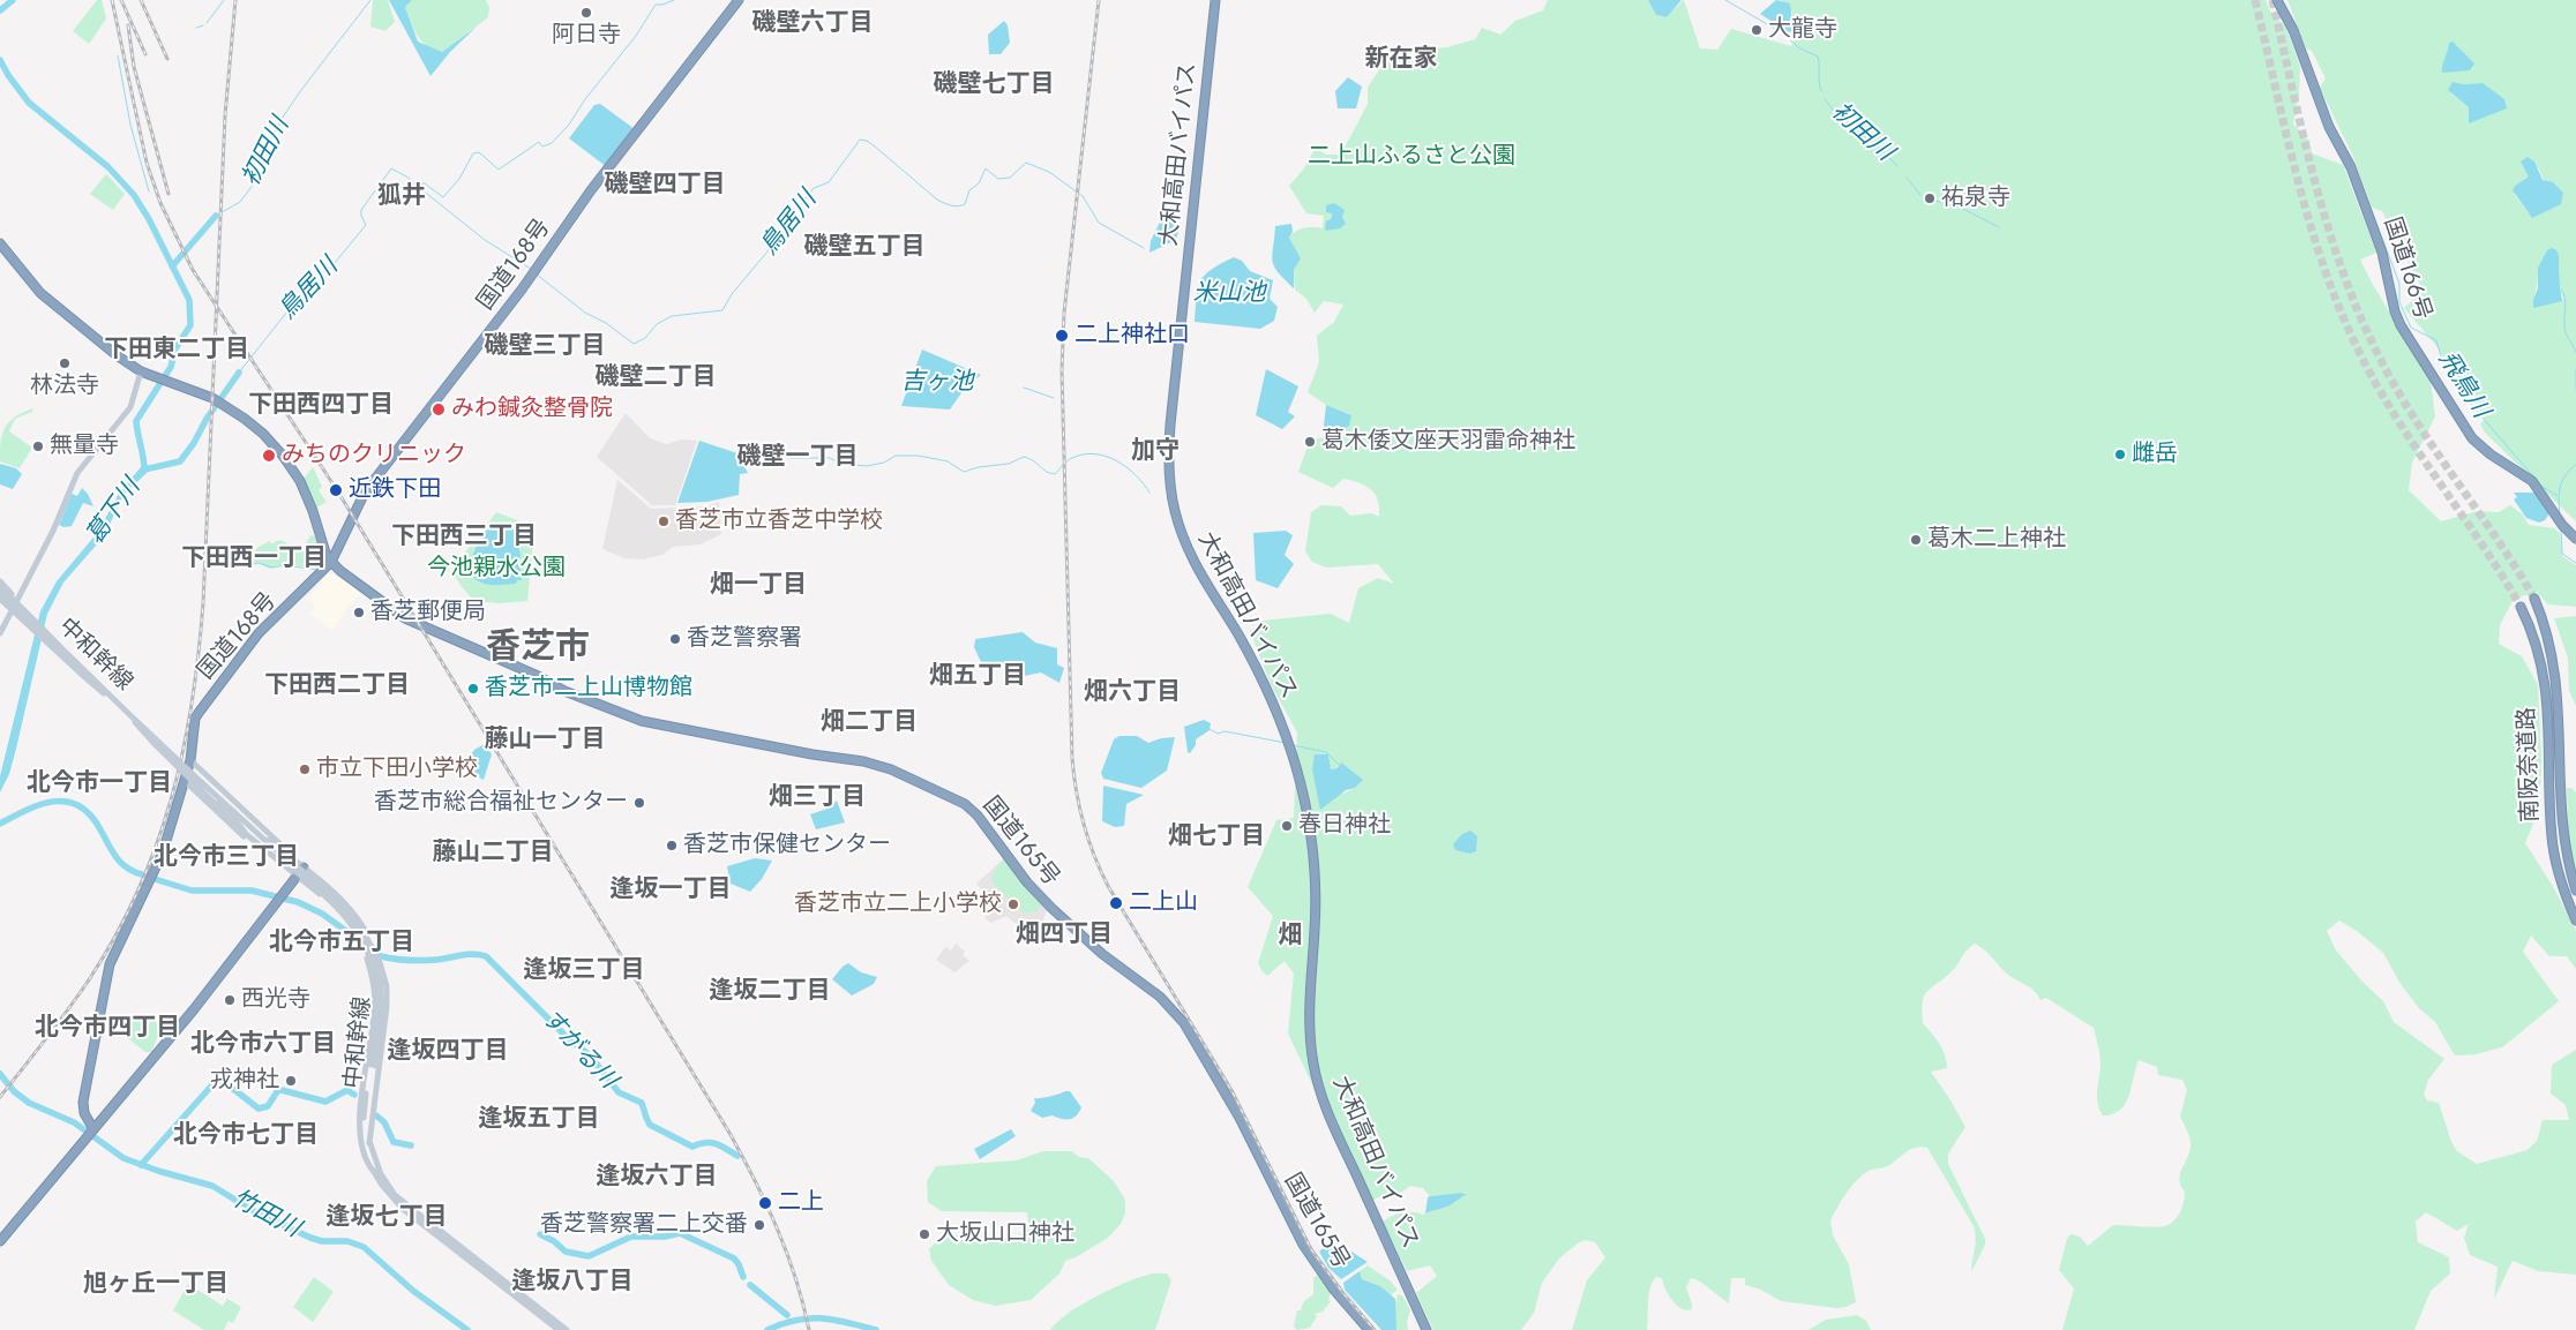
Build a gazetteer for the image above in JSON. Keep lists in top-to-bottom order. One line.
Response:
{"streets":{"highway":["大和高田バイパス","国道168号","国道166号","南阪奈道路","国道165号"],"main road":["中和幹線"]},"crossings":[["国道168号","国道165号"]],"districts":["磯壁六丁目","新在家","磯壁七丁目","磯壁四丁目","狐井","磯壁五丁目","磯壁三丁目","下田東二丁目","磯壁二丁目","下田西四丁目","加守","磯壁一丁目","下田西三丁目","下田西一丁目","畑一丁目","香芝市","畑五丁目","下田西二丁目","畑六丁目","畑二丁目","藤山一丁目","北今市一丁目","畑三丁目","畑七丁目","藤山二丁目","北今市三丁目","逢坂一丁目","畑四丁目","畑","北今市五丁目","逢坂三丁目","逢坂二丁目","北今市四丁目","北今市六丁目","逢坂四丁目","逢坂五丁目","北今市七丁目","逢坂六丁目","逢坂七丁目","逢坂八丁目","旭ヶ丘一丁目"],"water":["初田川","鳥居川","米山池","吉ヶ池","飛鳥川","葛下川","すがる川","竹田川"],"parks":["二上山ふるさと公園","今池親水公園"],"places":["阿日寺","大龍寺","祐泉寺","二上神社口","林法寺","みわ鍼灸整骨院","葛木倭文座天羽雷命神社","無量寺","雌岳","みちのクリニック","近鉄下田","香芝市立香芝中学校","葛木二上神社","香芝郵便局","香芝警察署","香芝市二上山博物館","市立下田小学校","香芝市総合福祉センター","春日神社","香芝市保健センター","二上山","香芝市立二上小学校","西光寺","戎神社","二上","香芝警察署二上交番","大坂山口神社"]}
